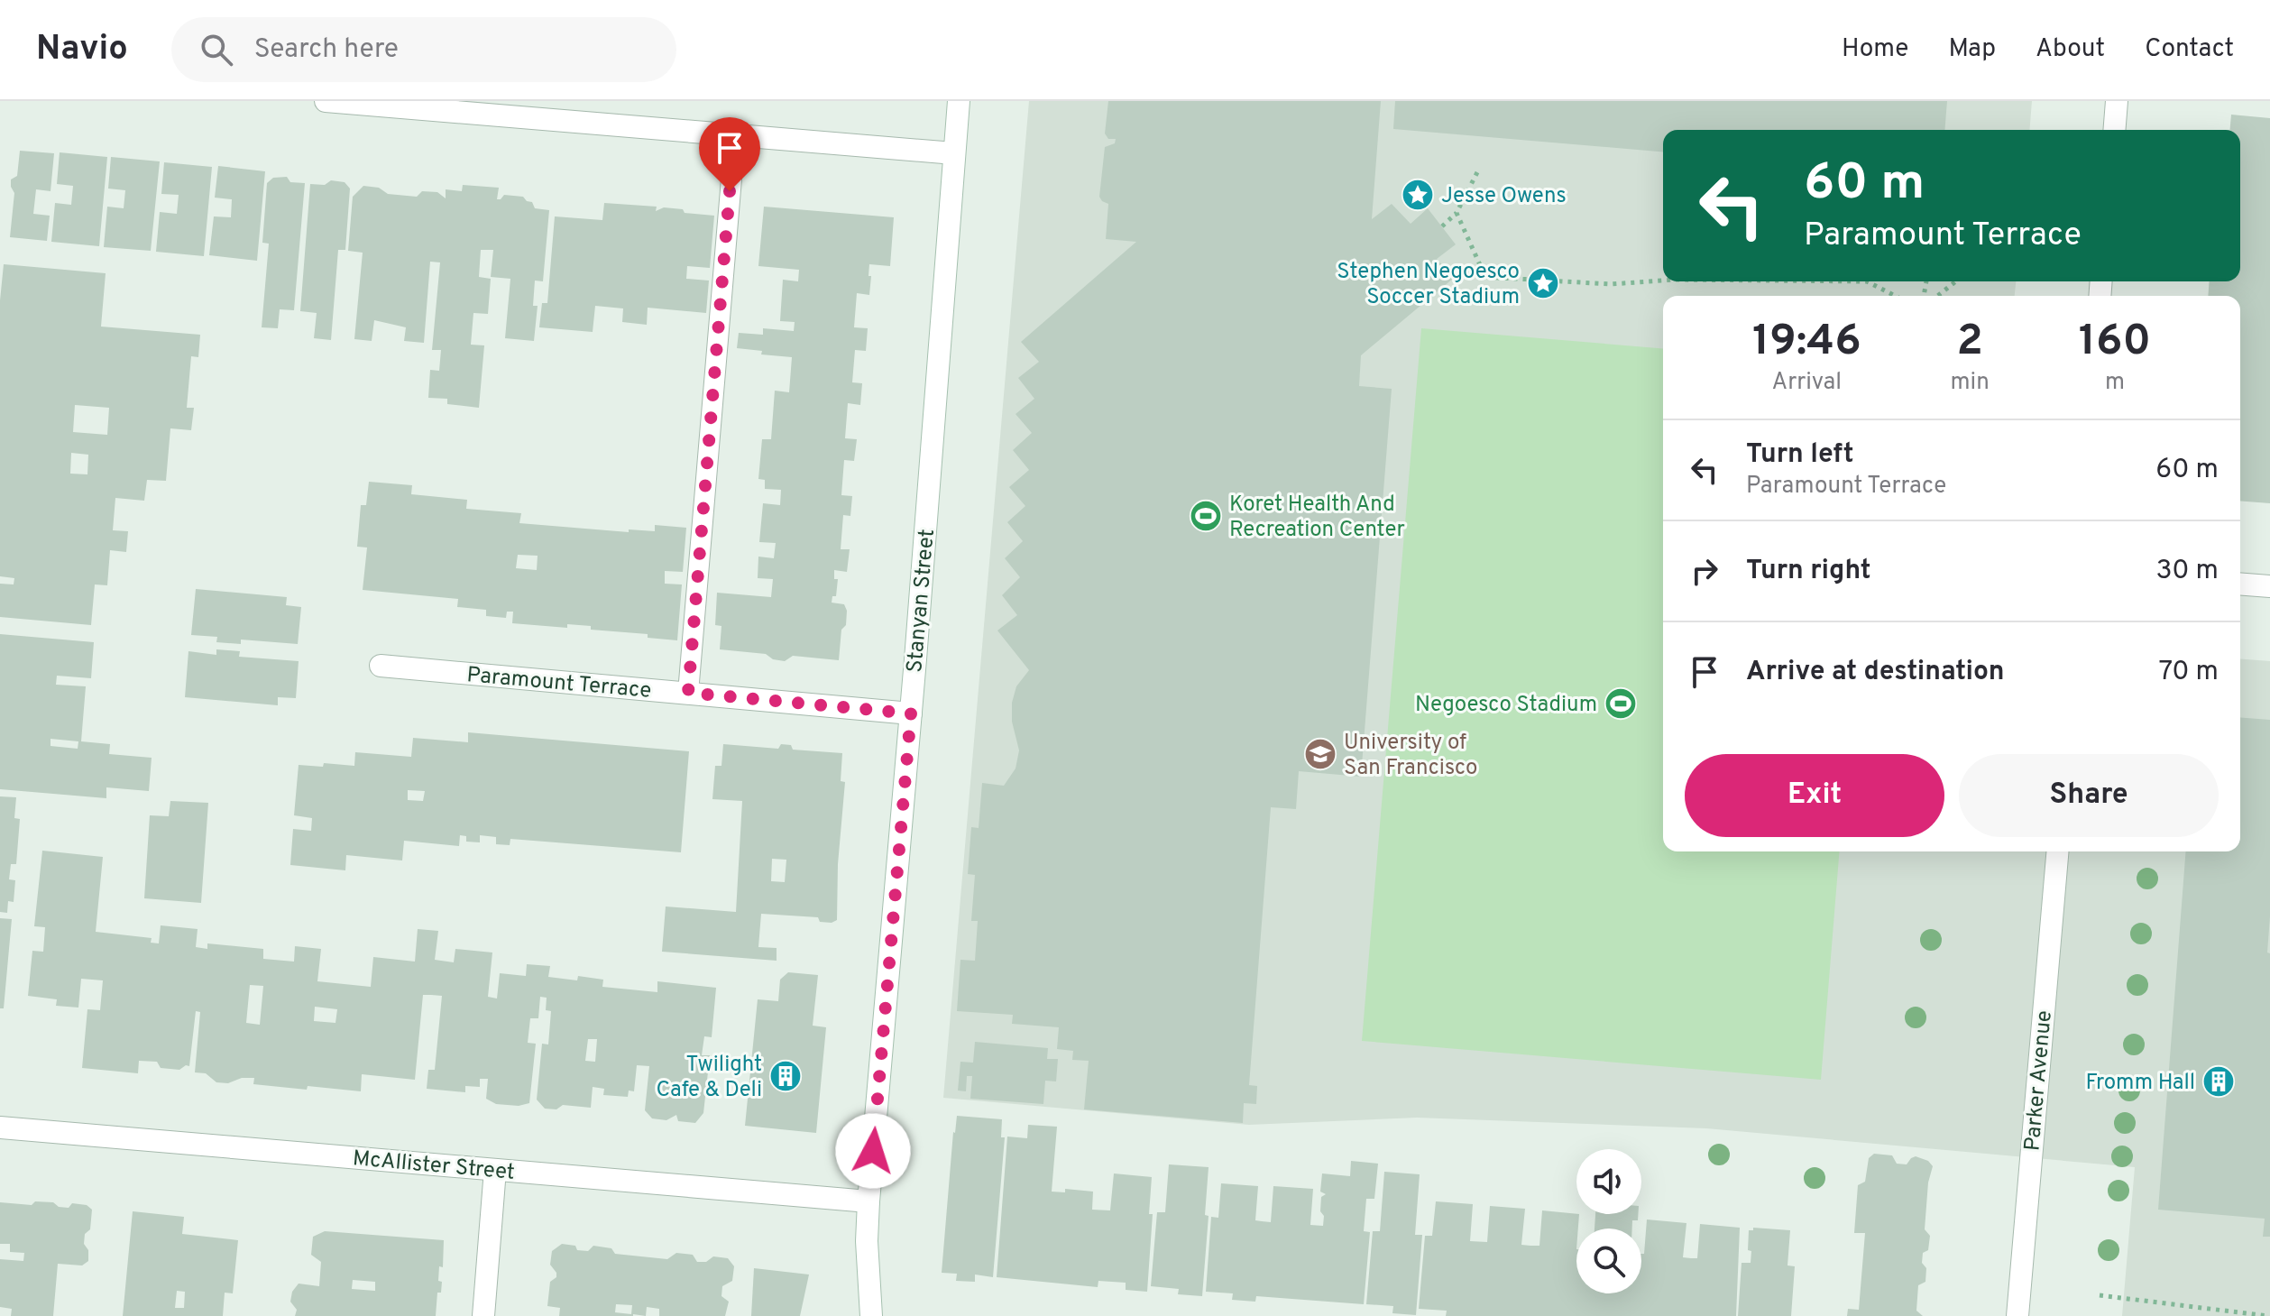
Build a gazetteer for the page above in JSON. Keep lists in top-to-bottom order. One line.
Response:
{"streets":{"street":["Stanyan Street","Paramount Terrace","Parker Avenue","McAllister Street"]},"crossings":[["Stanyan Street","Paramount Terrace"],["Stanyan Street","McAllister Street"]],"places":{"place":["Jesse Owens","Stephen Negoesco Soccer Stadium"],"sports":["Koret Health And Recreation Center","Negoesco Stadium"],"school or university":["University of San Francisco"],"building":["Twilight Cafe & Deli","Fromm Hall"]},"page":{"header":"Navio","search":"Search here","nav":["Home","Map","About","Contact"],"turn":["60 m","Paramount Terrace"],"eta":["19:46","Arrival","2","min","160","m"],"list":[{"name":"Turn left","note":"Paramount Terrace","value":"60 m"},{"name":"Turn right","value":"30 m"},{"name":"Arrive at destination","value":"70 m"}],"buttons":["Exit","Share"]}}
